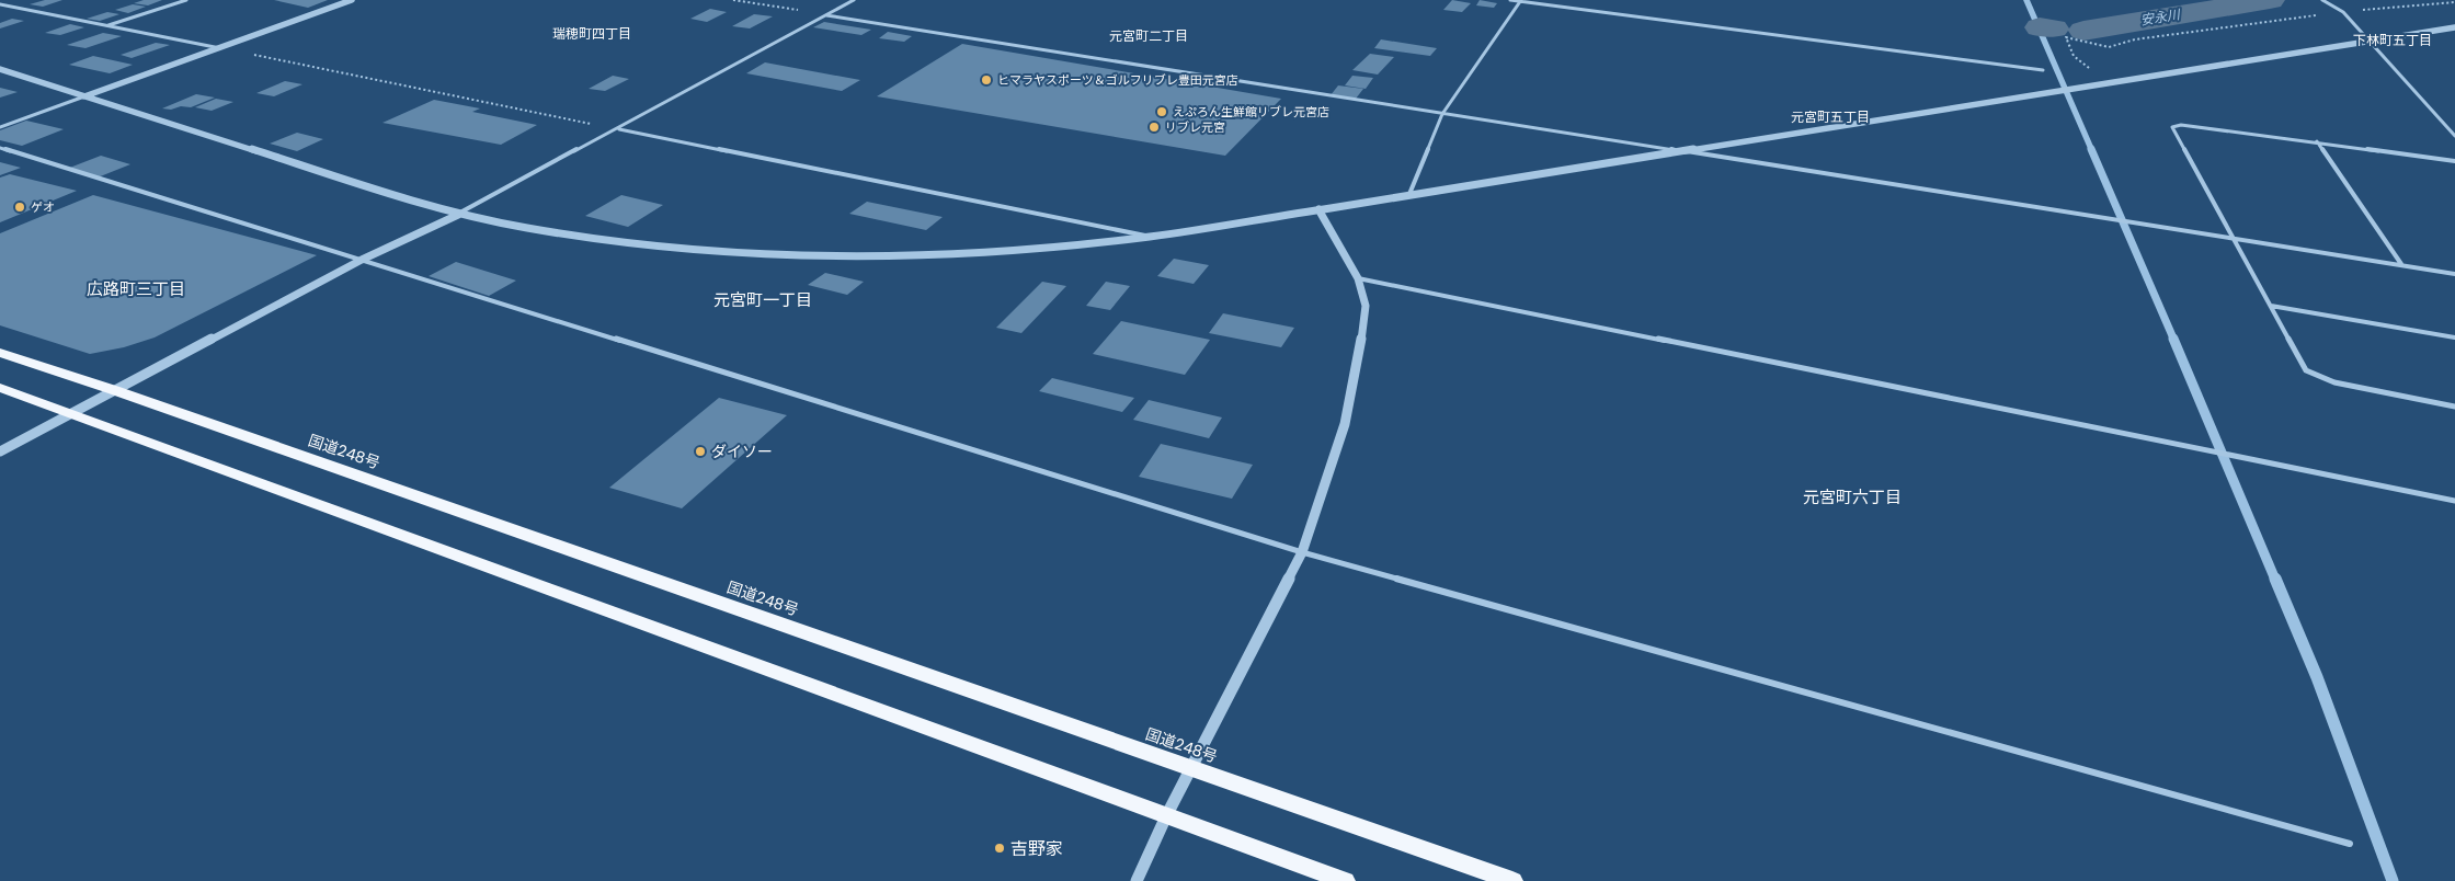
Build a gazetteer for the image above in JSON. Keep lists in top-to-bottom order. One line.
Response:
{"streets":{"highway":["国道248号"]},"districts":["瑞穂町四丁目","元宮町二丁目","下林町五丁目","元宮町五丁目","広路町三丁目","元宮町一丁目","元宮町六丁目"],"water":["安永川"],"places":["ヒマラヤスポーツ＆ゴルフリブレ豊田元宮店","えぷろん生鮮館リブレ元宮店","リブレ元宮","ゲオ","ダイソー","吉野家"]}
